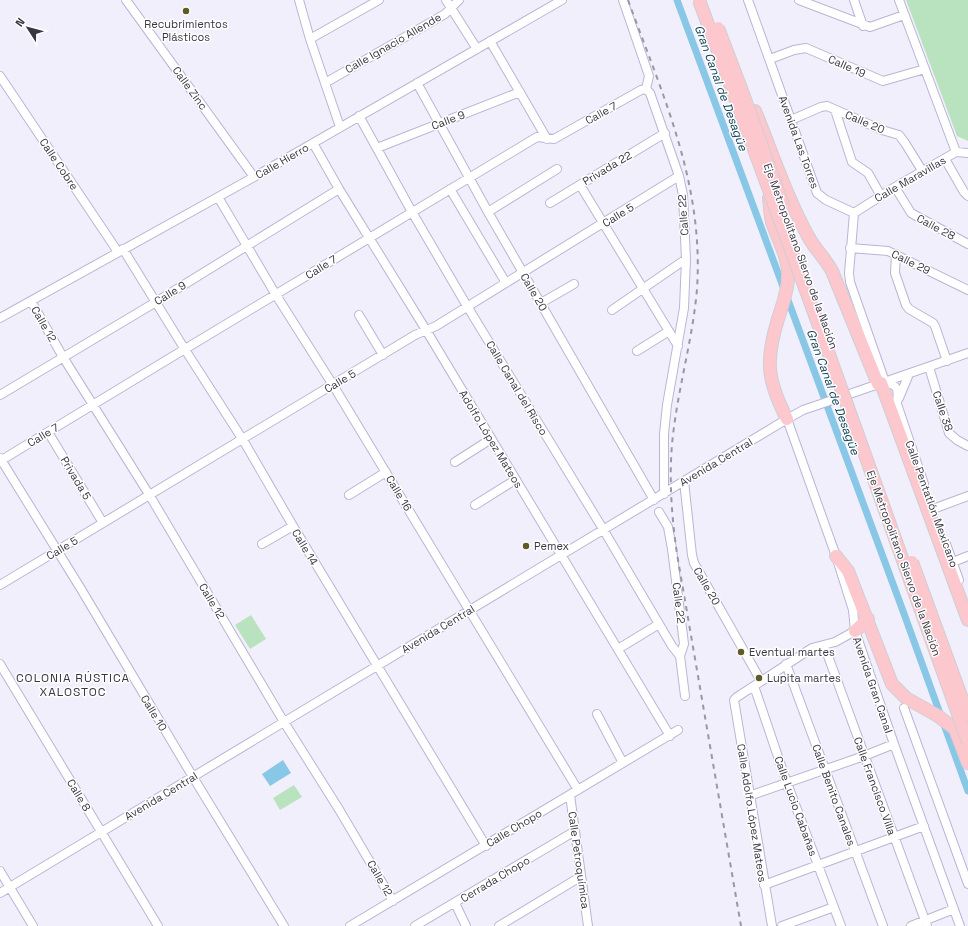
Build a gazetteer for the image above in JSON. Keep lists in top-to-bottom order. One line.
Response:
{"streets":{"highway":["Eje Metropolitano Siervo de la Nación"],"street":["Calle Ignacio Allende","Calle 19","Calle Zinc","Calle 7","Calle 9","Calle 20","Avenida Las Torres","Calle Hierro","Calle Cobre","Privada 22","Calle Maravillas","Calle 5","Calle 22","Calle 28","Calle 29","Calle 12","Calle Canal del Risco","Calle 38","Adolfo López Mateos","Avenida Central","Privada 5","Calle 16","Calle Pentatlón Mexicano","Calle 14","Avenida Gran Canal","Calle 10","Calle Francisco Villa","Calle 8","Calle Benito Canales","Calle Lucio Cabañas","Calle Adolfo López Mateos","Calle Chopo","Calle Petroquímica","Cerrada Chopo"]},"crossings":[["Calle 19","Avenida Las Torres"],["Calle Zinc","Calle Hierro"],["Calle 7","Calle 20"],["Calle 7","Calle 22"],["Calle 7","Calle 12"],["Calle 7","Calle Canal del Risco"],["Calle 7","Adolfo López Mateos"],["Calle 7","Privada 5"],["Calle 7","Calle 16"],["Calle 7","Calle 14"],["Calle 7","Calle 10"],["Calle 9","Calle 20"],["Calle 9","Calle 12"],["Calle 9","Calle Canal del Risco"],["Calle 9","Adolfo López Mateos"],["Calle 9","Calle 16"],["Calle 9","Calle 14"],["Calle 20","Avenida Las Torres"],["Calle 20","Calle Hierro"],["Calle 20","Calle Maravillas"],["Calle 20","Calle 5"],["Calle 20","Avenida Central"],["Avenida Las Torres","Calle Maravillas"],["Calle Hierro","Calle Cobre"],["Calle Hierro","Calle 12"],["Calle Hierro","Calle Canal del Risco"],["Calle Hierro","Adolfo López Mateos"],["Calle Hierro","Calle 16"],["Calle Hierro","Calle 14"],["Calle Cobre","Calle 14"],["Privada 22","Calle 22"],["Calle Maravillas","Calle 28"],["Calle 5","Calle 22"],["Calle 5","Calle 12"],["Calle 5","Calle Canal del Risco"],["Calle 5","Adolfo López Mateos"],["Calle 5","Privada 5"],["Calle 5","Calle 16"],["Calle 5","Calle 14"],["Calle 5","Calle 10"],["Calle 22","Calle Canal del Risco"],["Calle 22","Avenida Central"],["Calle 12","Avenida Central"],["Calle 12","Calle Chopo"],["Calle Canal del Risco","Avenida Central"],["Calle 38","Avenida Central"],["Adolfo López Mateos","Avenida Central"],["Adolfo López Mateos","Calle Chopo"],["Avenida Central","Calle 16"],["Avenida Central","Calle Pentatlón Mexicano"],["Avenida Central","Calle 14"],["Avenida Central","Avenida Gran Canal"],["Avenida Central","Calle 10"],["Avenida Central","Calle 8"],["Calle 16","Calle Chopo"],["Calle 14","Calle Chopo"],["Calle Lucio Cabañas","Calle Adolfo López Mateos"],["Calle Chopo","Calle Petroquímica"],["Calle Petroquímica","Cerrada Chopo"]],"districts":["COLONIA RÚSTICA XALOSTOC"],"water":["Gran Canal de Desagüe"],"places":["Recubrimientos Plásticos","Pemex","Eventual martes","Lupita martes"],"north":"top left"}
